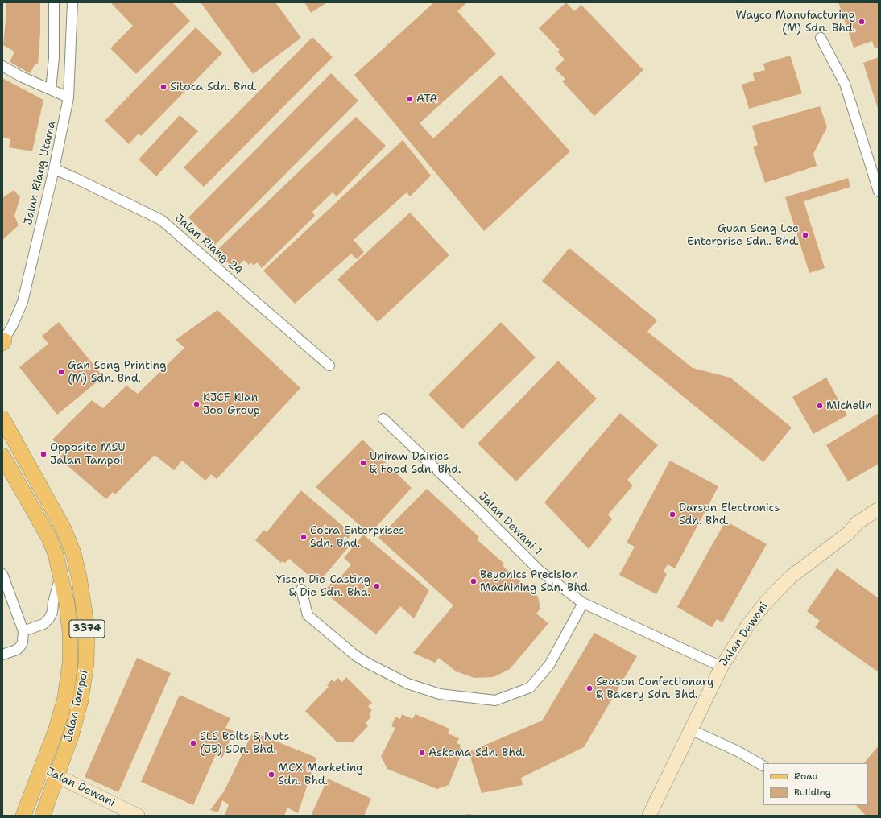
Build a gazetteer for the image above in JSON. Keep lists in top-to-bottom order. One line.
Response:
{"streets":{"main road":["3374","Jalan Tampoi"],"street":["Jalan Riang Utama","Jalan Riang 24","Jalan Dewani 1","Jalan Dewani"]},"crossings":[["Jalan Riang Utama","Jalan Riang 24"],["Jalan Dewani 1","Jalan Dewani"],["Jalan Dewani","Jalan Tampoi"]],"places":["Wayco Manufacturing (M) Sdn. Bhd.","Sitoca Sdn. Bhd.","ATA","Guan Seng Lee Enterprise Sdn.. Bhd.","Gan Seng Printing (M) Sdn. Bhd.","KJCF Kian Joo Group","Michelin","Opposite MSU Jalan Tampoi","Uniraw Dairies & Food Sdn. Bhd.","Darson Electronics Sdn. Bhd.","Cotra Enterprises Sdn. Bhd.","Beyonics Precision Machining Sdn. Bhd.","Yison Die-Casting & Die Sdn. Bhd.","Season Confectionary & Bakery Sdn. Bhd.","SLS Bolts & Nuts (JB) SDn. Bhd.","Askoma Sdn. Bhd.","MCX Marketing Sdn. Bhd."],"legend":["Road","Building"]}
